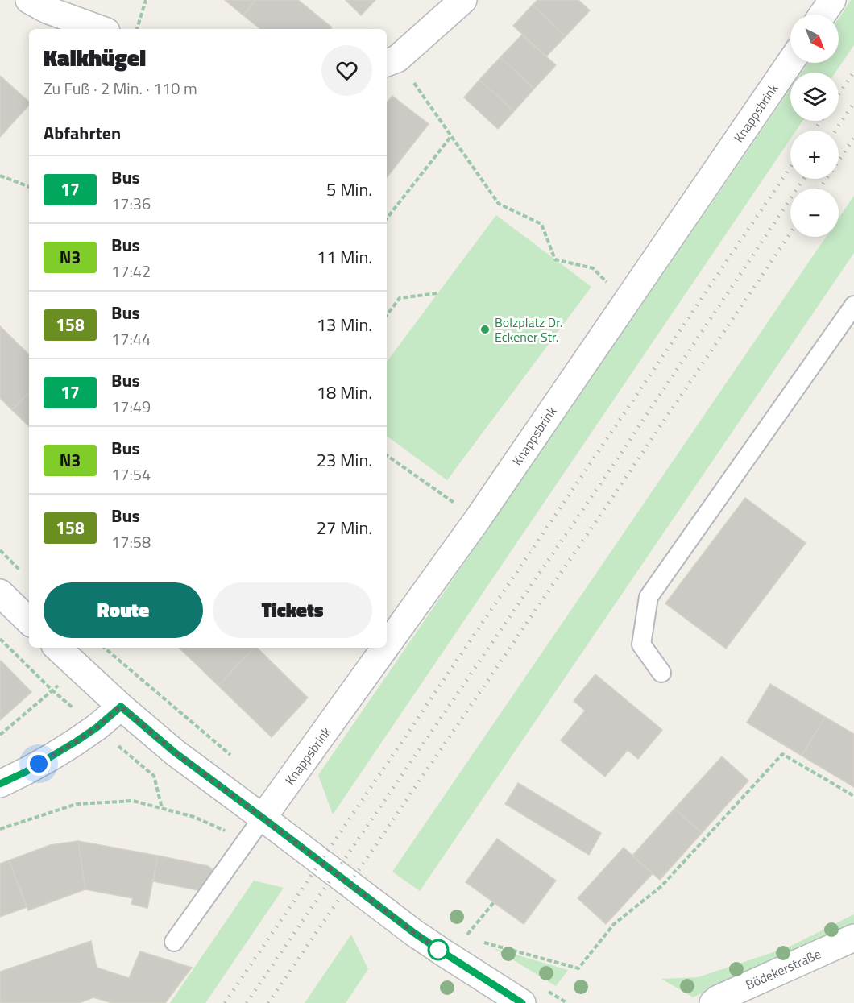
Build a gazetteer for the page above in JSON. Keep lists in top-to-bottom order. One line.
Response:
{"streets":{"street":["Knappsbrink","Bödekerstraße"]},"places":["Bolzplatz Dr. Eckener Str."],"lines":["bus line 17"],"north":"bottom right","page":{"map_buttons":["+","−"],"heading":[["Kalkhügel","Zu Fuß · 2 Min. · 110 m"],"Abfahrten"],"list":[{"mark":"17","name":"Bus","note":"17:36","value":"5 Min."},{"mark":"N3","name":"Bus","note":"17:42","value":"11 Min."},{"mark":"158","name":"Bus","note":"17:44","value":"13 Min."},{"mark":"17","name":"Bus","note":"17:49","value":"18 Min."},{"mark":"N3","name":"Bus","note":"17:54","value":"23 Min."},{"mark":"158","name":"Bus","note":"17:58","value":"27 Min."}],"buttons":["Route","Tickets"]}}
